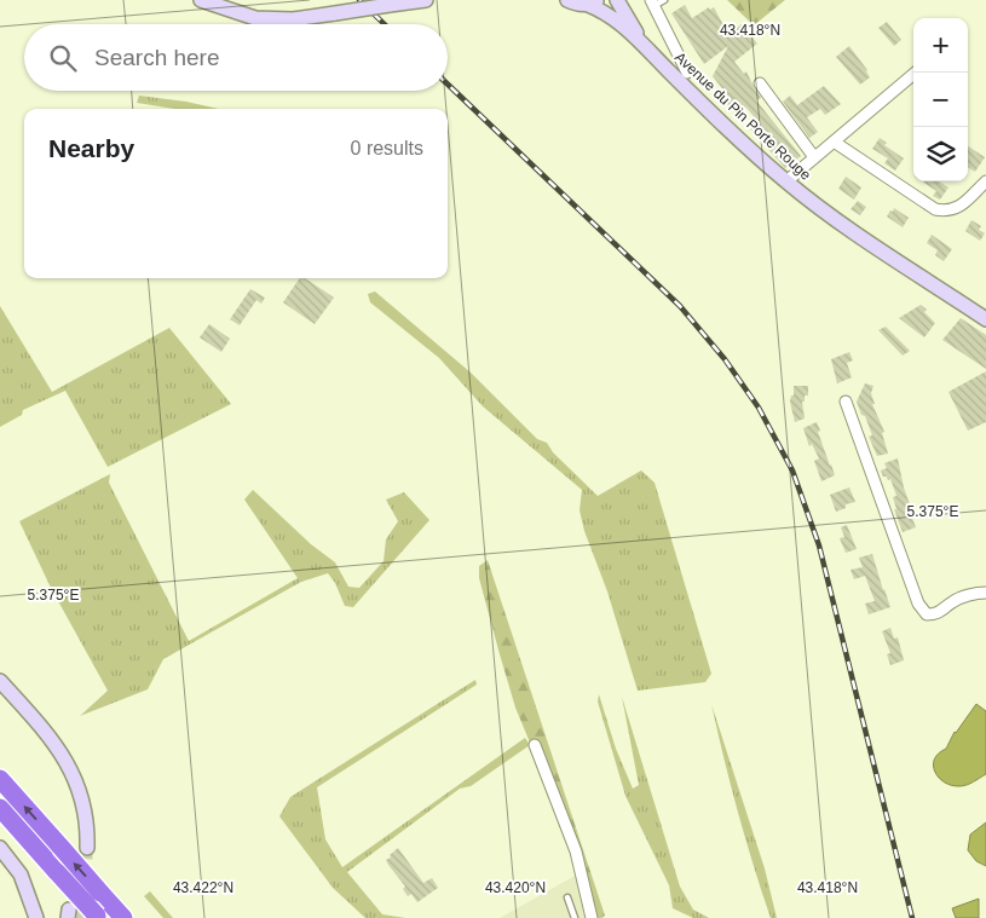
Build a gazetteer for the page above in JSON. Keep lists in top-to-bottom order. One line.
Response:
{"streets":{"main road":["Avenue du Pin Porte Rouge"]},"page":{"map_buttons":["+","−"],"search":"Search here","heading":["Nearby","0 results"]},"coordinates":["43.418°N","5.375°E","43.422°N","43.420°N"]}
